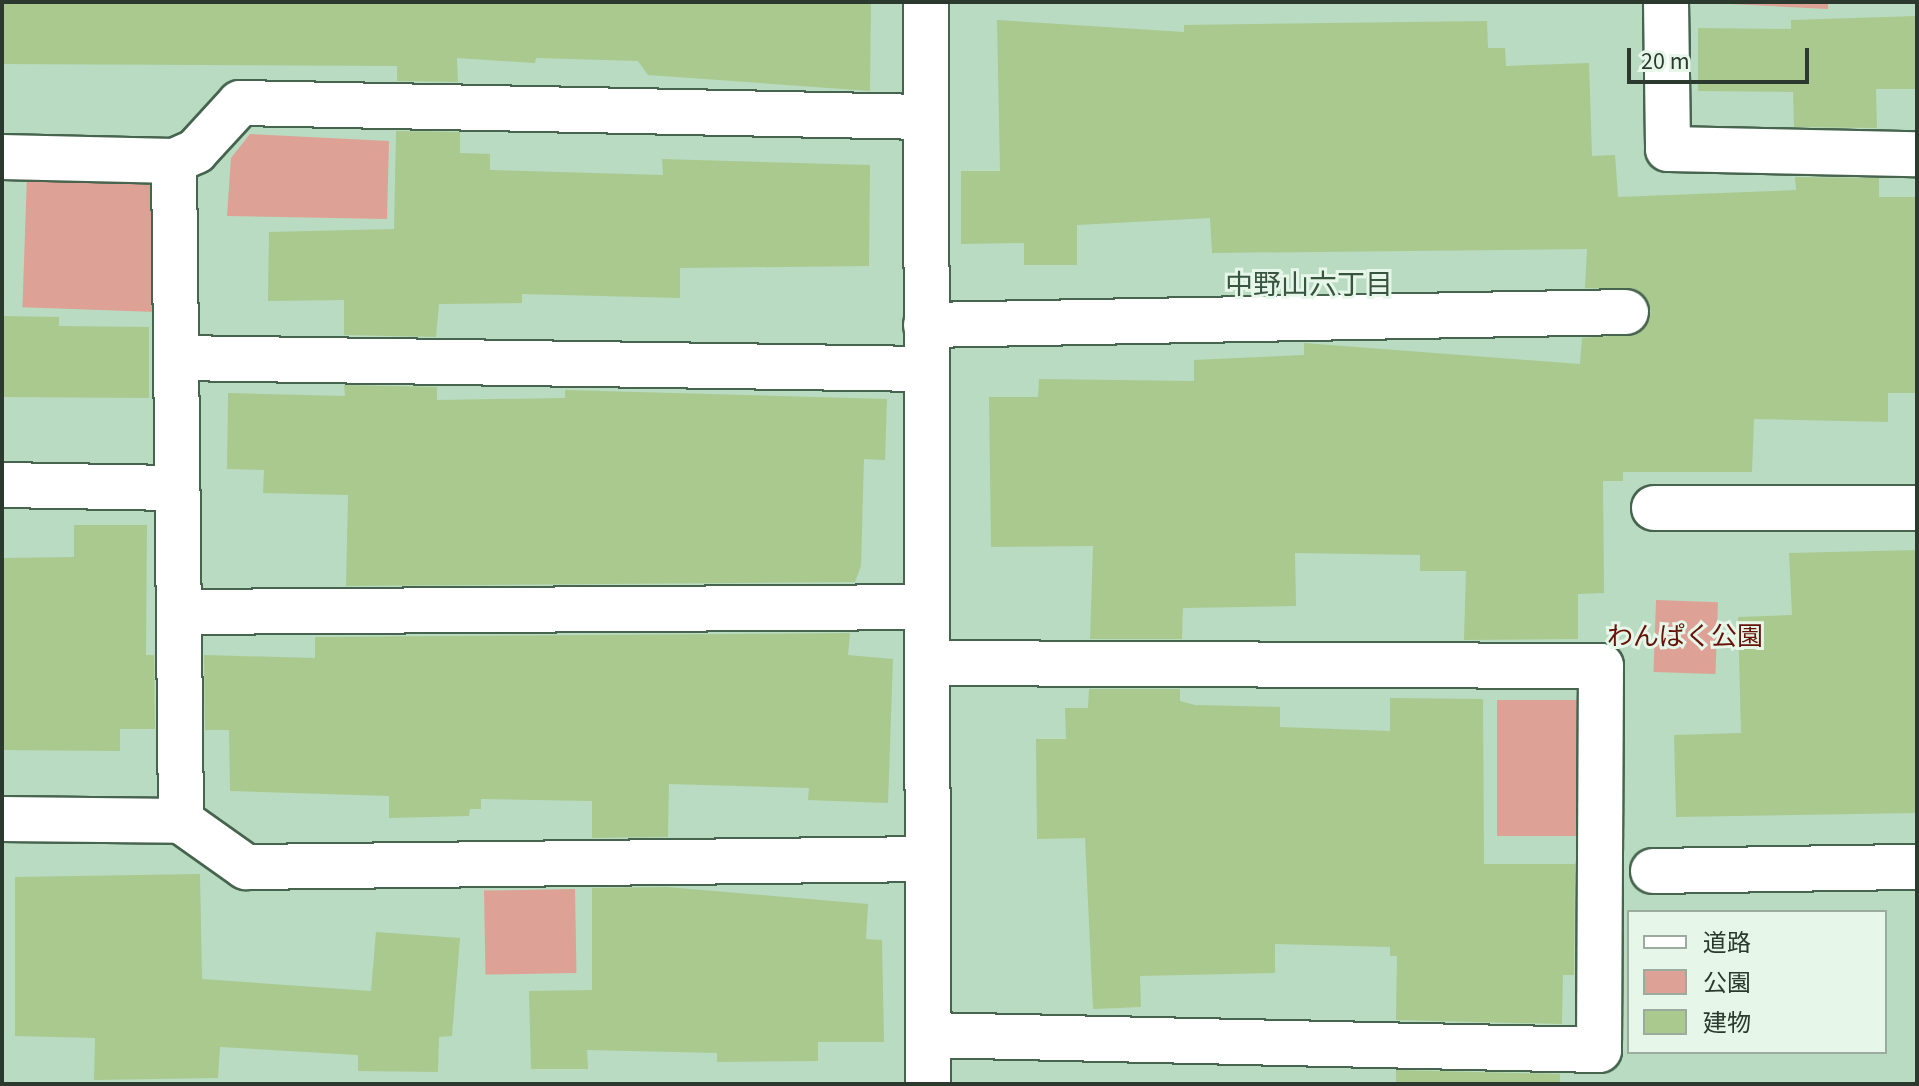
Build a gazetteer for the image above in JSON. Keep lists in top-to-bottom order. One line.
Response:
{"districts":["中野山六丁目"],"parks":["わんぱく公園"],"legend":["道路","公園","建物"],"scale_bar":"20 m"}
